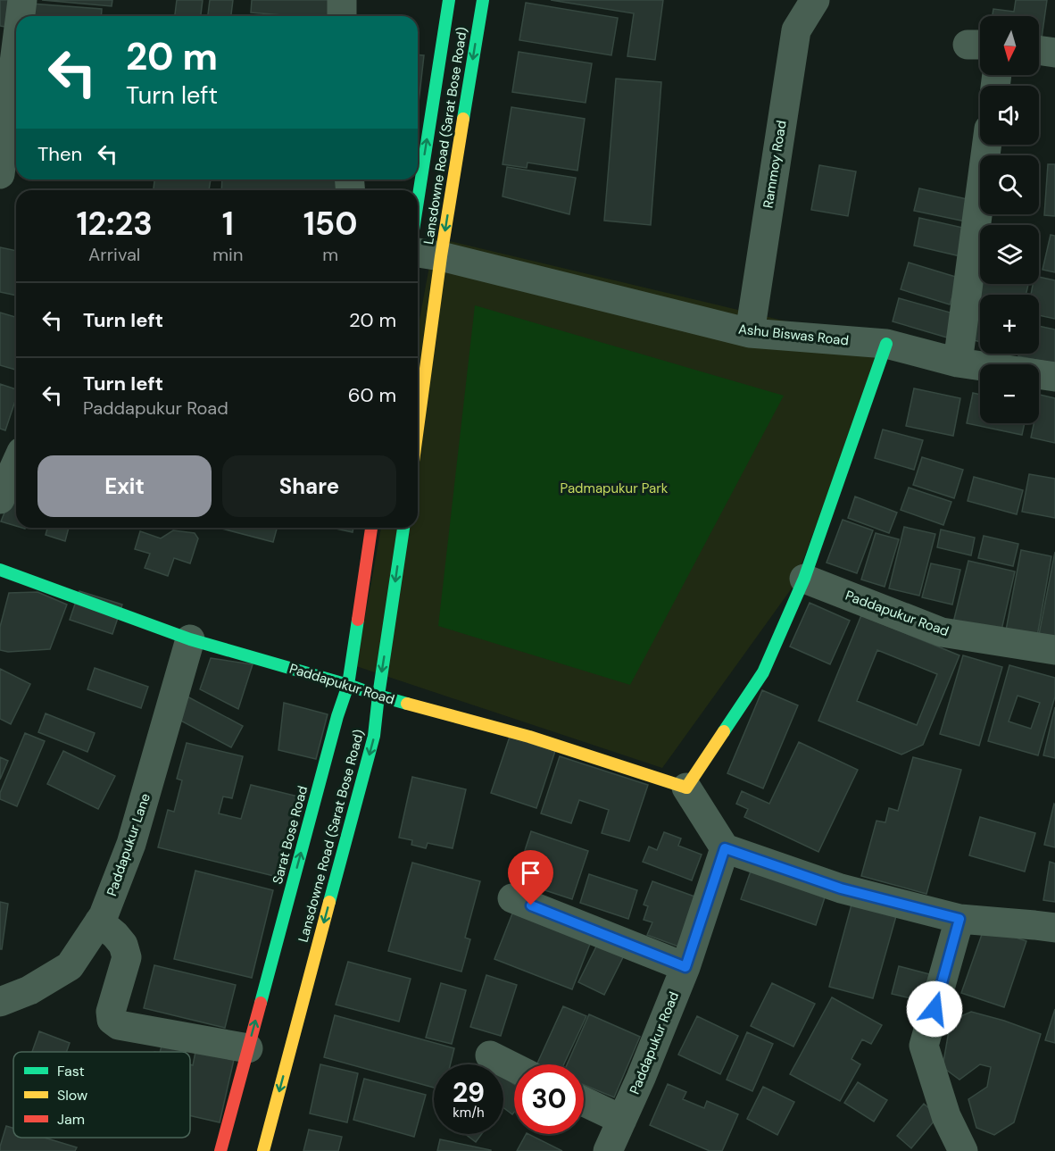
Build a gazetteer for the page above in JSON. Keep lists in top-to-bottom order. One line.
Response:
{"streets":{"main road":["Lansdowne Road (Sarat Bose Road)","Paddapukur Road","Sarat Bose Road"],"street":["Rammoy Road","Ashu Biswas Road","Paddapukur Lane"]},"crossings":[["Lansdowne Road (Sarat Bose Road)","Ashu Biswas Road"],["Lansdowne Road (Sarat Bose Road)","Paddapukur Road"],["Rammoy Road","Ashu Biswas Road"],["Paddapukur Road","Sarat Bose Road"],["Paddapukur Road","Paddapukur Lane"]],"one_way":["Lansdowne Road (Sarat Bose Road)","Sarat Bose Road"],"parks":["Padmapukur Park"],"legend":["Fast","Slow","Jam"],"north":"bottom","page":{"map_buttons":["+","−"],"turn":["20 m","Turn left"],"then":"Then","eta":["12:23","Arrival","1","min","150","m"],"list":[{"name":"Turn left","value":"20 m"},{"name":"Turn left","note":"Paddapukur Road","value":"60 m"}],"buttons":["Exit","Share"],"speed":"29 km/h","limit":"30"}}
